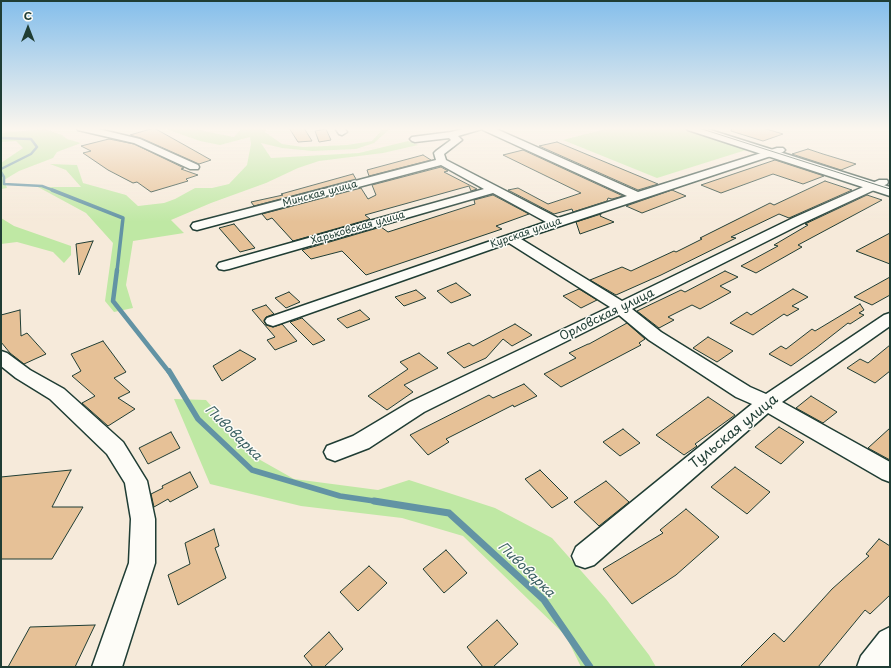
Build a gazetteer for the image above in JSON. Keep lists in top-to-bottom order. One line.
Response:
{"streets":{"street":["Минская улица","Харьковская улица","Курская улица","Орловская улица","Тульская улица"]},"water":["Пивоварка"],"north":"top"}
